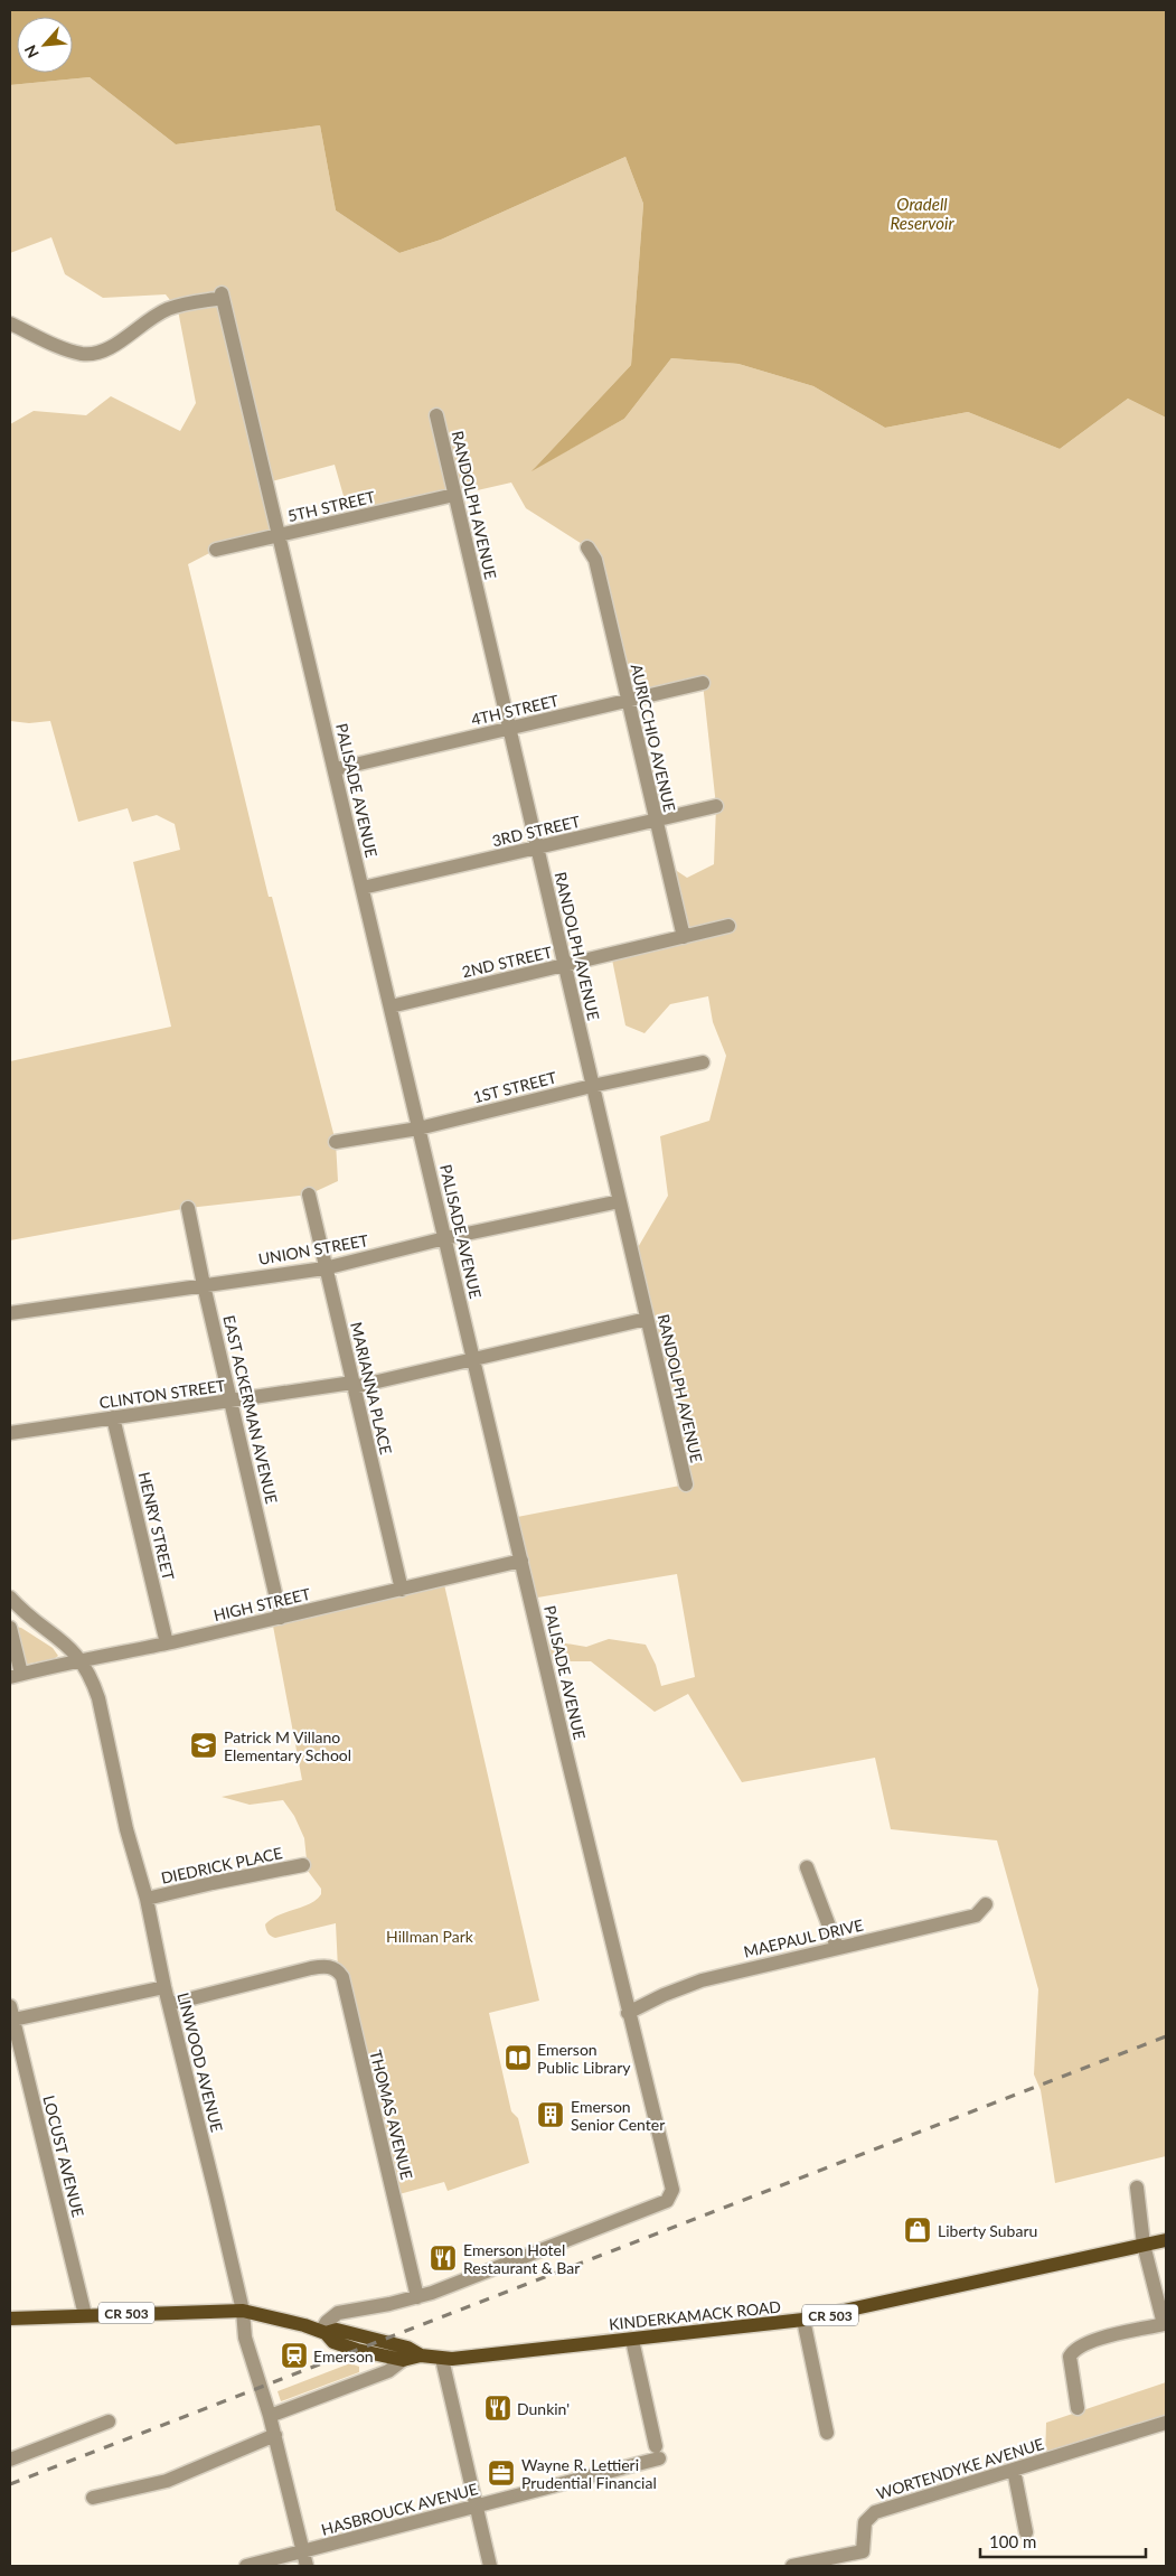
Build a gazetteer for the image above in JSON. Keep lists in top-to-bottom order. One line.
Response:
{"streets":{"main road":["CR 503","KINDERKAMACK ROAD"],"street":["RANDOLPH AVENUE","5TH STREET","4TH STREET","AURICCHIO AVENUE","PALISADE AVENUE","3RD STREET","2ND STREET","1ST STREET","UNION STREET","MARIANNA PLACE","CLINTON STREET","EAST ACKERMAN AVENUE","HENRY STREET","HIGH STREET","DIEDRICK PLACE","MAEPAUL DRIVE","LINWOOD AVENUE","THOMAS AVENUE","LOCUST AVENUE","WORTENDYKE AVENUE","HASBROUCK AVENUE"]},"crossings":[["RANDOLPH AVENUE","5TH STREET"],["RANDOLPH AVENUE","4TH STREET"],["RANDOLPH AVENUE","3RD STREET"],["RANDOLPH AVENUE","2ND STREET"],["RANDOLPH AVENUE","1ST STREET"],["RANDOLPH AVENUE","UNION STREET"],["RANDOLPH AVENUE","CLINTON STREET"],["5TH STREET","PALISADE AVENUE"],["4TH STREET","AURICCHIO AVENUE"],["4TH STREET","PALISADE AVENUE"],["AURICCHIO AVENUE","3RD STREET"],["AURICCHIO AVENUE","2ND STREET"],["PALISADE AVENUE","3RD STREET"],["PALISADE AVENUE","2ND STREET"],["PALISADE AVENUE","1ST STREET"],["PALISADE AVENUE","UNION STREET"],["PALISADE AVENUE","CLINTON STREET"],["PALISADE AVENUE","HIGH STREET"],["PALISADE AVENUE","MAEPAUL DRIVE"],["PALISADE AVENUE","THOMAS AVENUE"],["UNION STREET","MARIANNA PLACE"],["UNION STREET","EAST ACKERMAN AVENUE"],["MARIANNA PLACE","CLINTON STREET"],["MARIANNA PLACE","HIGH STREET"],["CLINTON STREET","EAST ACKERMAN AVENUE"],["CLINTON STREET","HENRY STREET"],["EAST ACKERMAN AVENUE","HIGH STREET"],["HENRY STREET","HIGH STREET"],["HIGH STREET","LINWOOD AVENUE"],["DIEDRICK PLACE","LINWOOD AVENUE"],["LINWOOD AVENUE","THOMAS AVENUE"],["LINWOOD AVENUE","KINDERKAMACK ROAD"],["LINWOOD AVENUE","HASBROUCK AVENUE"],["LOCUST AVENUE","KINDERKAMACK ROAD"],["KINDERKAMACK ROAD","HASBROUCK AVENUE"]],"water":["Oradell Reservoir"],"parks":["Hillman Park"],"places":{"school or university":["Patrick M Villano Elementary School"],"library":["Emerson Public Library"],"building":["Emerson Senior Center"],"shop":["Liberty Subaru"],"restaurant":["Emerson Hotel Restaurant & Bar","Dunkin'"],"station":["Emerson"],"office":["Wayne R. Lettieri Prudential Financial"]},"scale_bar":"100 m","north":"bottom left"}
